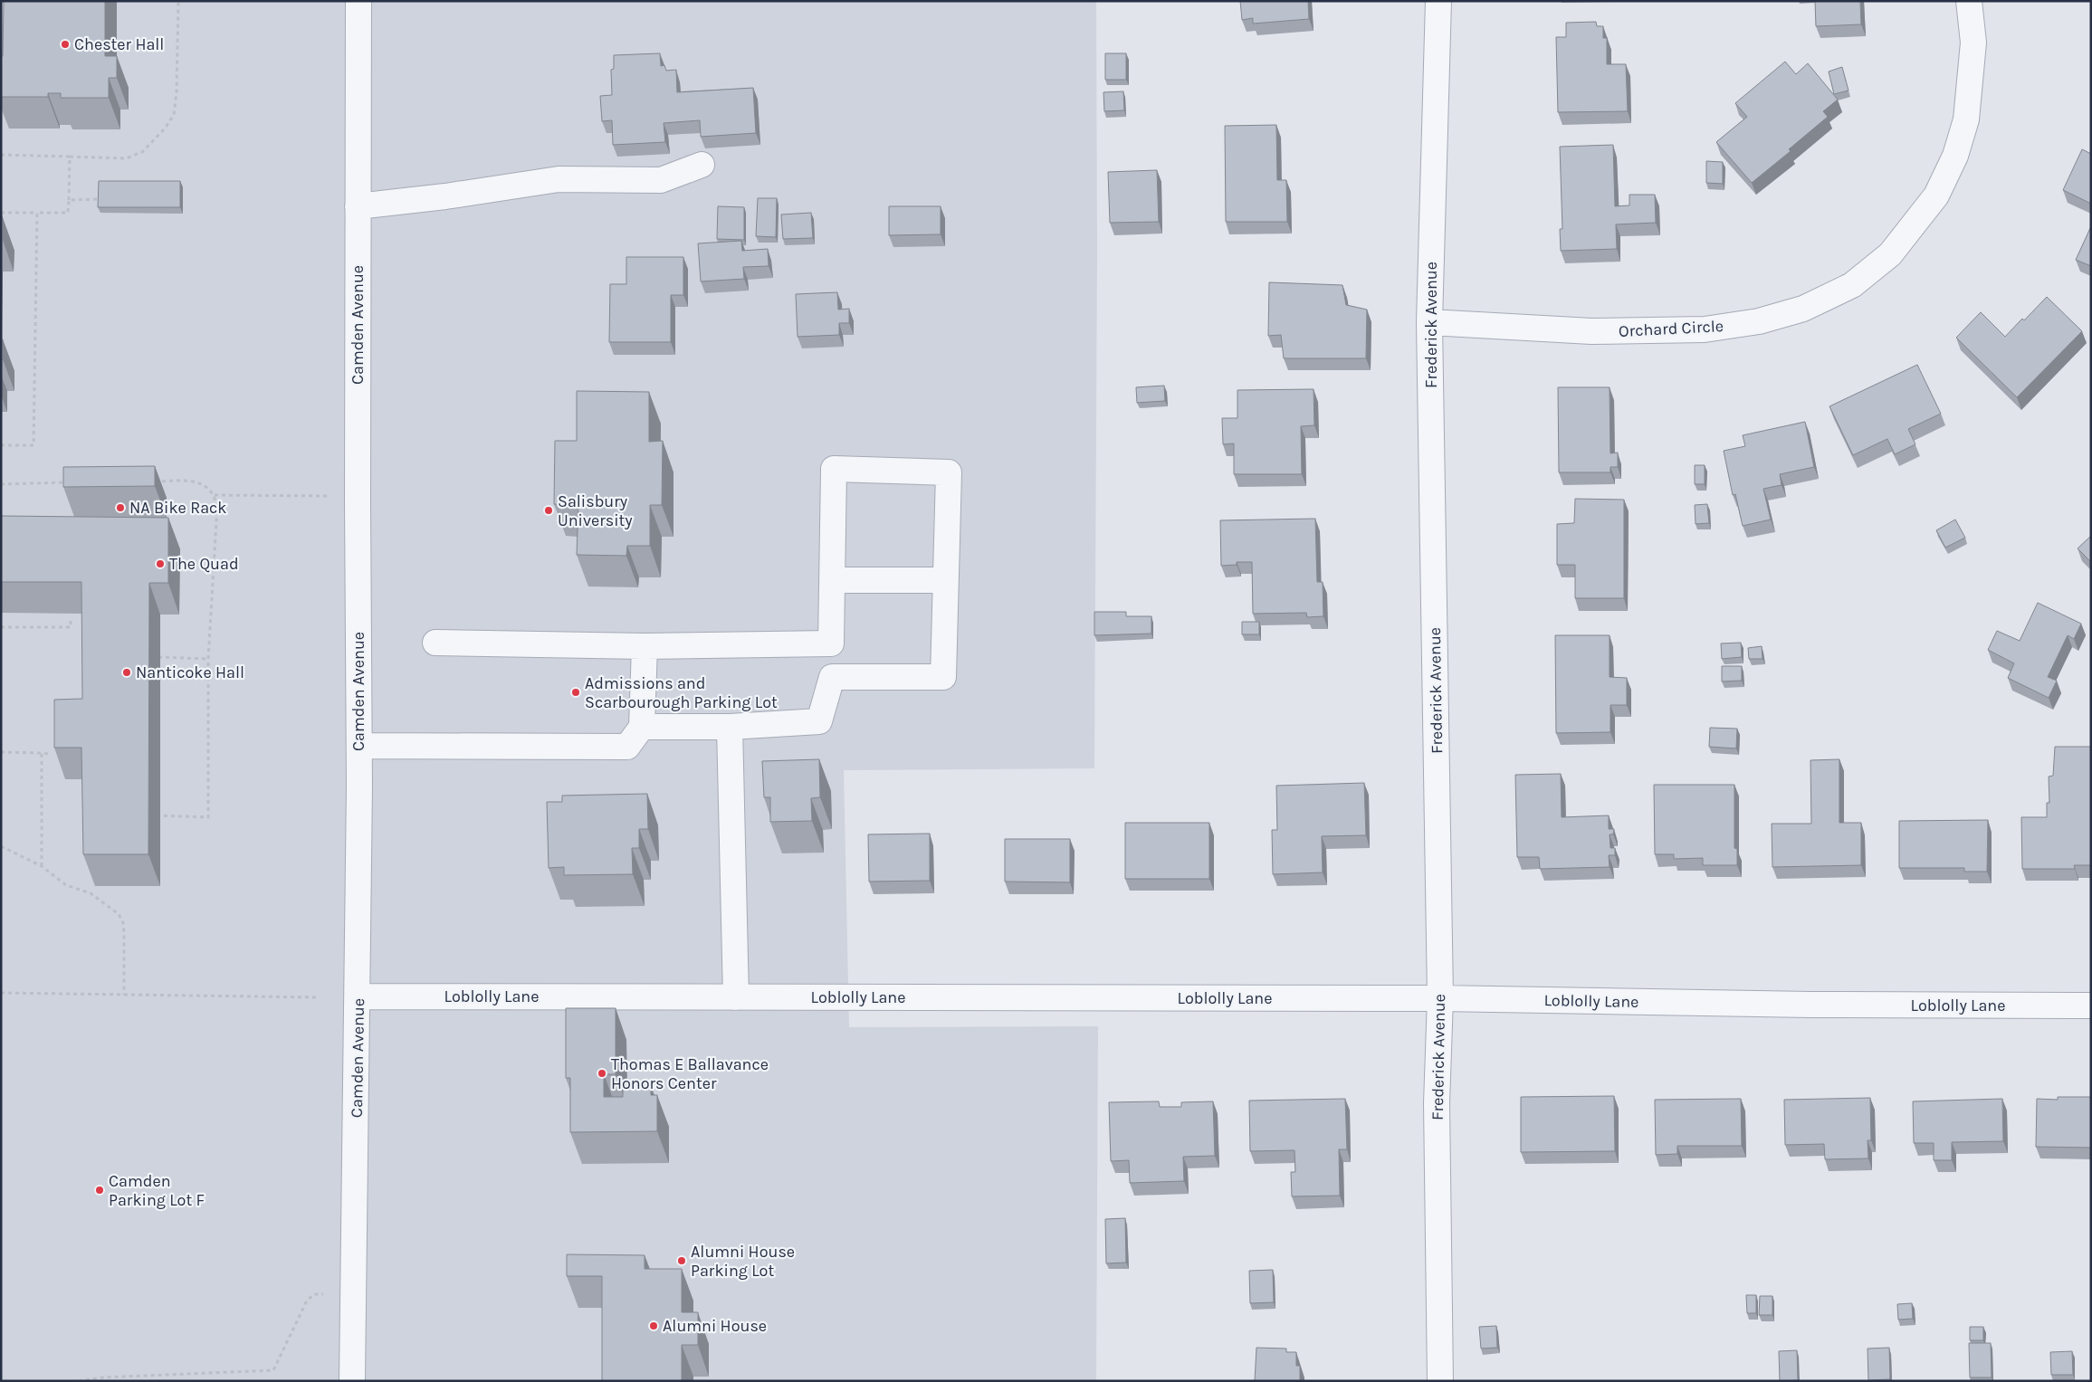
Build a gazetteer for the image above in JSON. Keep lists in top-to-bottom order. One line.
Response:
{"streets":{"street":["Camden Avenue","Frederick Avenue","Orchard Circle","Loblolly Lane"]},"crossings":[["Camden Avenue","Loblolly Lane"],["Frederick Avenue","Orchard Circle"],["Frederick Avenue","Loblolly Lane"]],"places":["Chester Hall","NA Bike Rack","Salisbury University","The Quad","Nanticoke Hall","Admissions and Scarbourough Parking Lot","Thomas E Ballavance Honors Center","Camden Parking Lot F","Alumni House Parking Lot","Alumni House"]}
